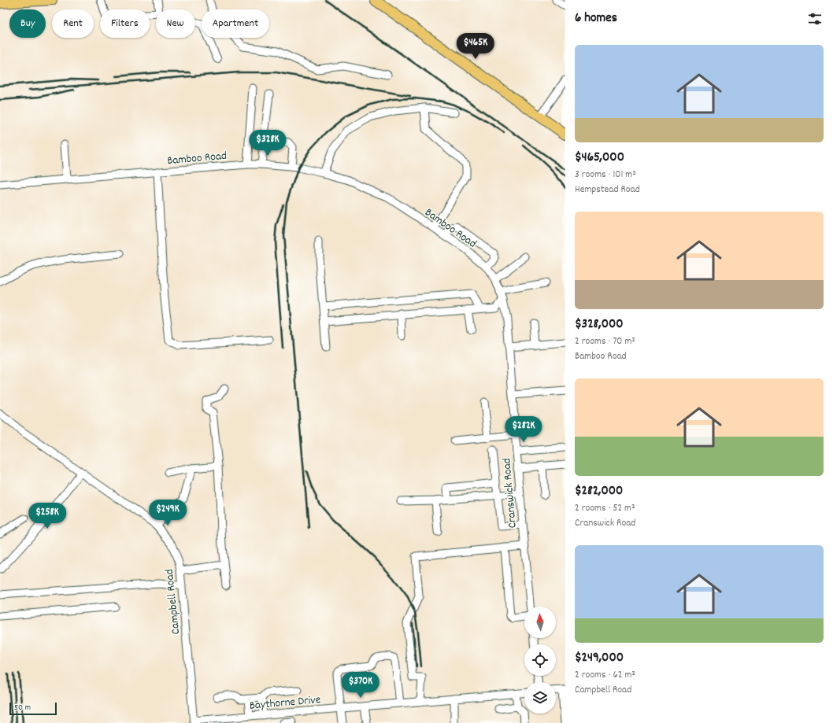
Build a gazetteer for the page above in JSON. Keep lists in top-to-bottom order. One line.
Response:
{"streets":{"street":["Bamboo Road","Cranswick Road","Campbell Road","Baythorne Drive"]},"crossings":[["Bamboo Road","Cranswick Road"],["Campbell Road","Baythorne Drive"]],"scale_bar":"50 m","north":"top","page":{"heading":"6 homes","chip":["Buy","Rent","Filters","New","Apartment"],"price":["$465K","$328K","$282K","$249K","$258K","$370K"],"list":[{"name":"$465,000","note":"3 rooms · 101 m² · Hempstead Road"},{"name":"$328,000","note":"2 rooms · 70 m² · Bamboo Road"},{"name":"$282,000","note":"2 rooms · 52 m² · Cranswick Road"},{"name":"$249,000","note":"2 rooms · 62 m² · Campbell Road"}],"scale":"50 m"}}
